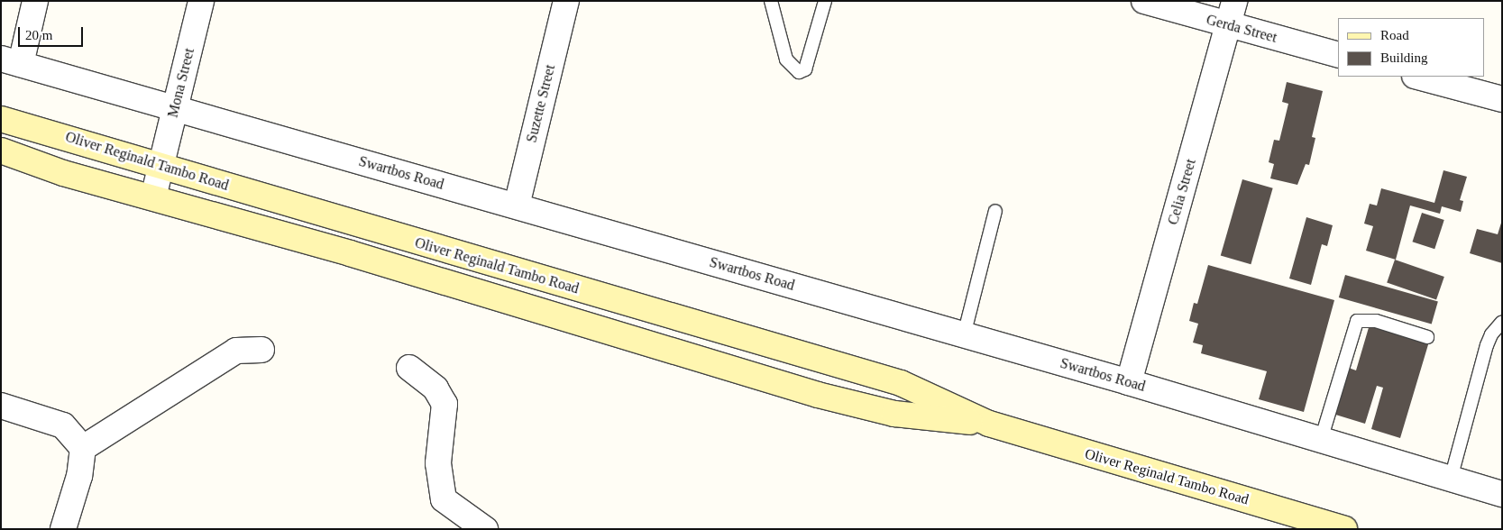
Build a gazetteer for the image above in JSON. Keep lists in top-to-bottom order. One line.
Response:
{"streets":{"main road":["Oliver Reginald Tambo Road"],"street":["Gerda Street","Mona Street","Suzette Street","Swartbos Road","Celia Street"]},"crossings":[["Gerda Street","Celia Street"],["Mona Street","Oliver Reginald Tambo Road"],["Mona Street","Swartbos Road"],["Suzette Street","Swartbos Road"],["Swartbos Road","Celia Street"]],"legend":["Road","Building"],"scale_bar":"20 m"}
